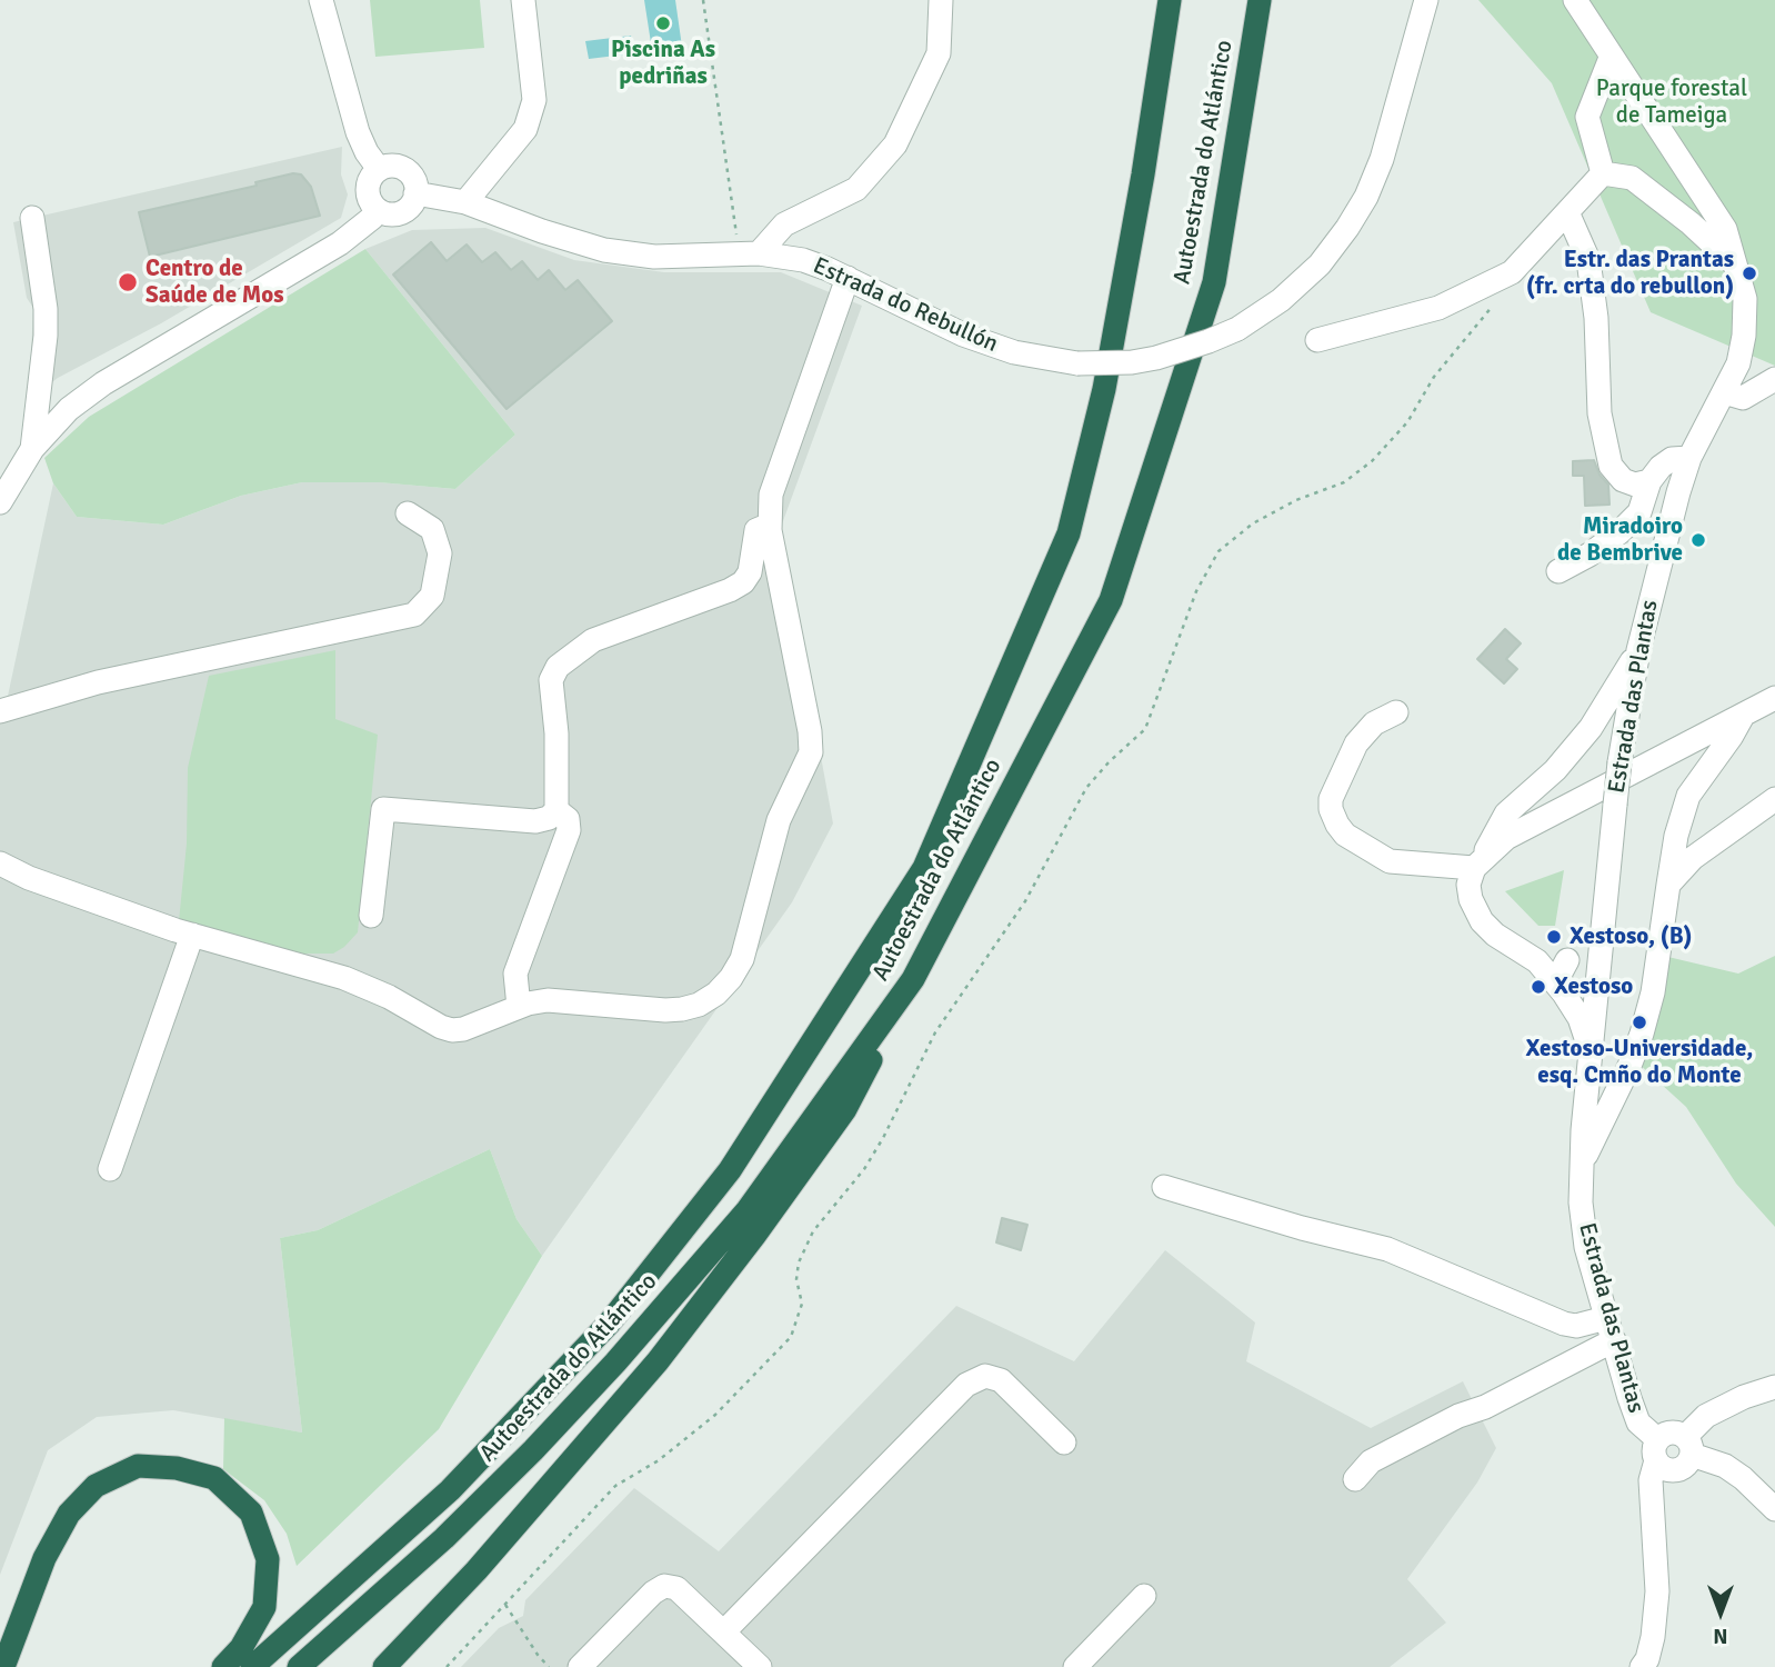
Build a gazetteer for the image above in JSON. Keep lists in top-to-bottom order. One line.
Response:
{"streets":{"highway":["Autoestrada do Atlántico"],"street":["Estrada do Rebullón","Estrada das Plantas"]},"parks":["Parque forestal de Tameiga"],"places":["Piscina As pedriñas","Estr. das Prantas (fr. crta do rebullon)","Centro de Saúde de Mos","Miradoiro de Bembrive","Xestoso, (B)","Xestoso","Xestoso-Universidade, esq. Cmño do Monte"],"north":"bottom"}
